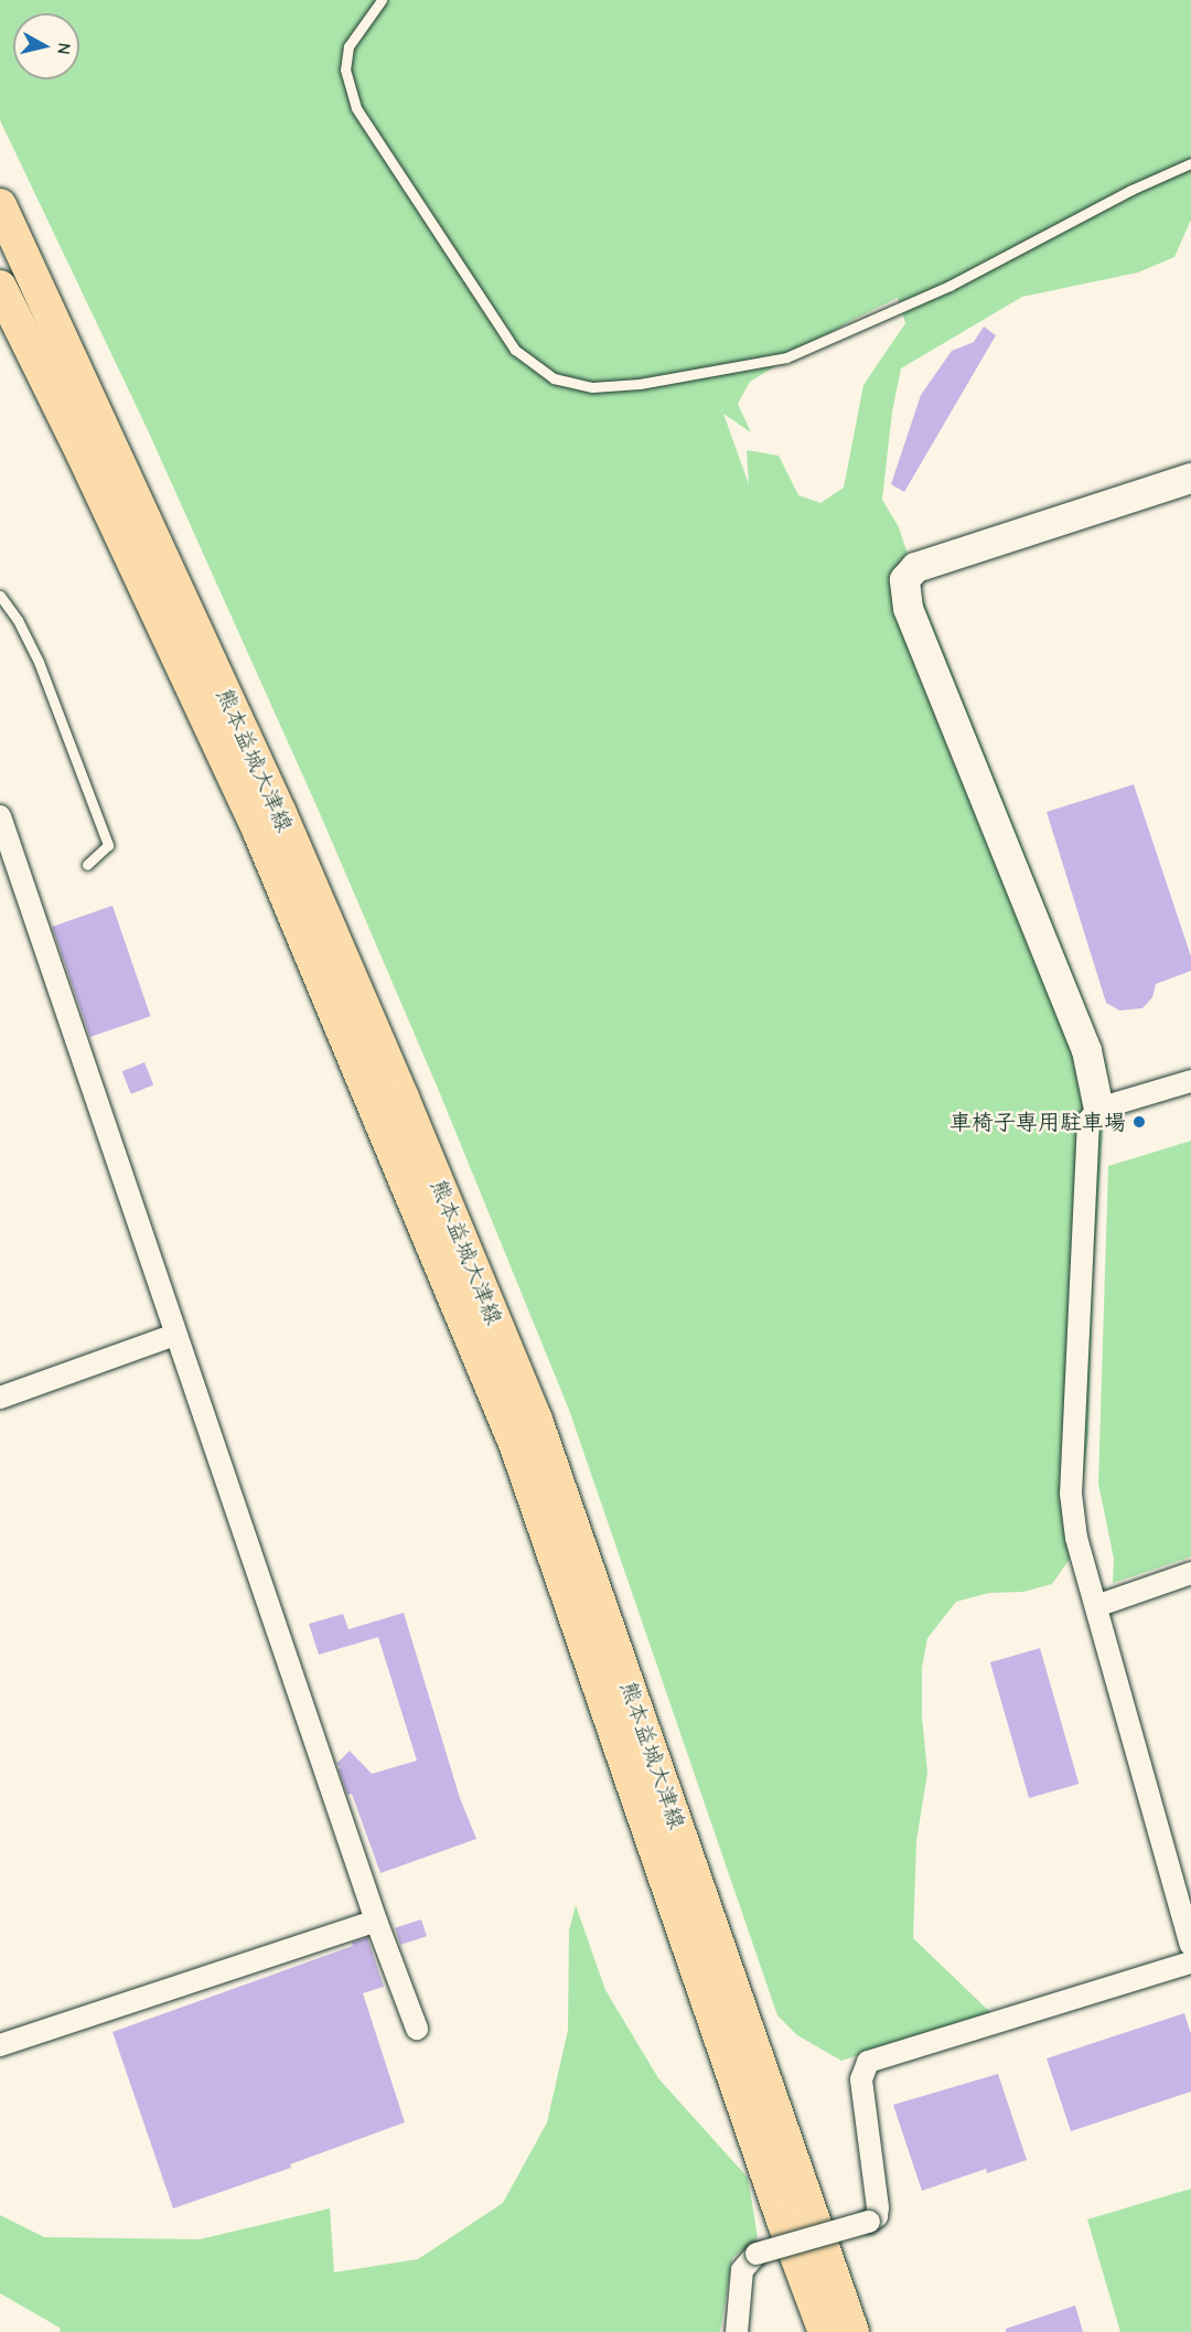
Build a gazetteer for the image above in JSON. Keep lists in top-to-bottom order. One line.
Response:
{"streets":{"main road":["熊本益城大津線"]},"places":["車椅子専用駐車場"],"north":"right"}
